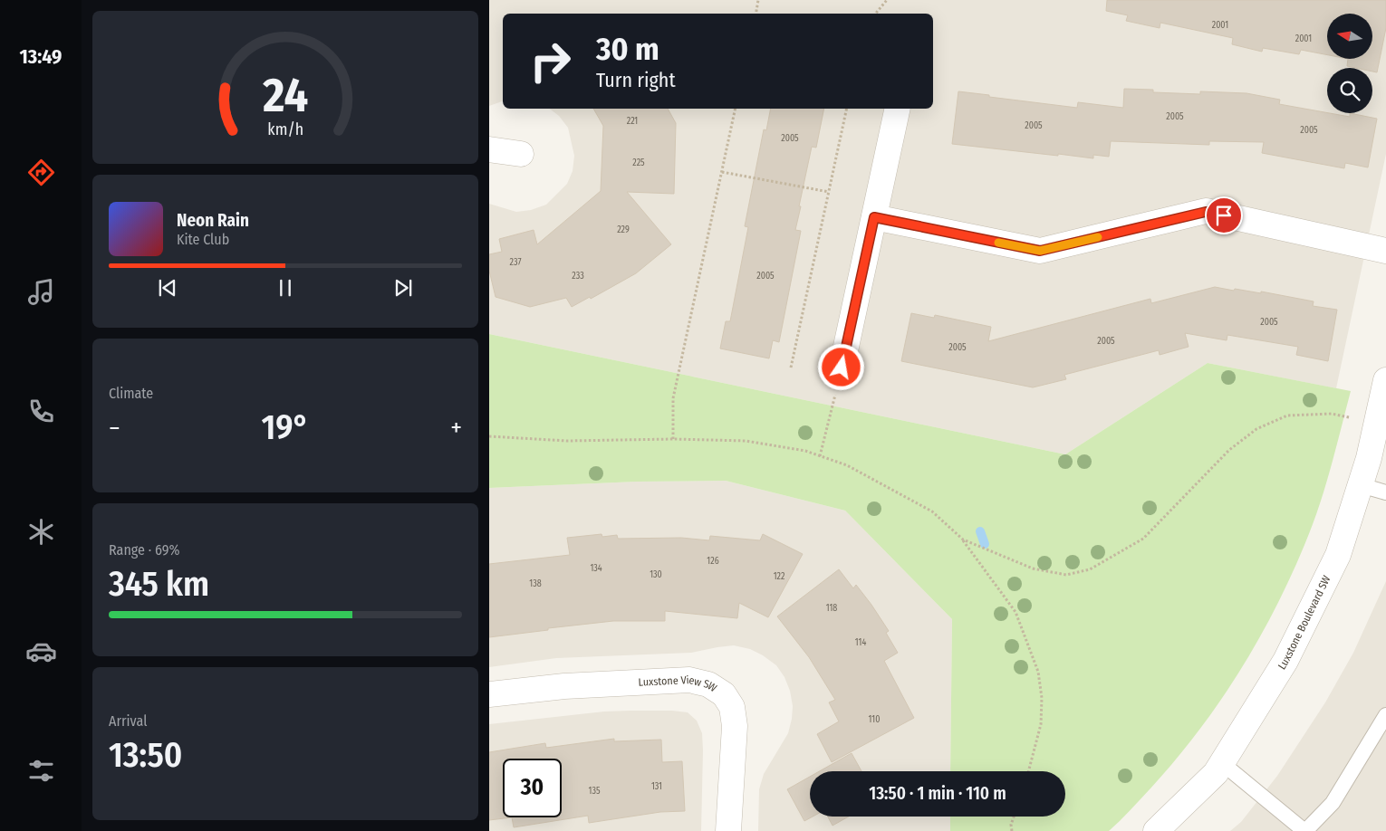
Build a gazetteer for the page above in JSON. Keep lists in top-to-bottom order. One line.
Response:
{"streets":{"street":["Luxstone Boulevard SW","Luxstone View SW"]},"house_numbers":["2001","2001","2005","221","2005","2005","2005","225","229","237","233","2005","2005","2005","2005","126","134","130","122","138","118","114","110","131","135"],"north":"left","page":{"tabs":"13:49","turn":["30 m","Turn right"],"song":["Neon Rain","Kite Club"],"tile":["Climate",["Range · 69%","345 km"],["Arrival","13:50"]],"heat":["−","19°","+"],"limit":"30","trip":"13:50 · 1 min · 110 m","gauge":["24","km/h"]}}
